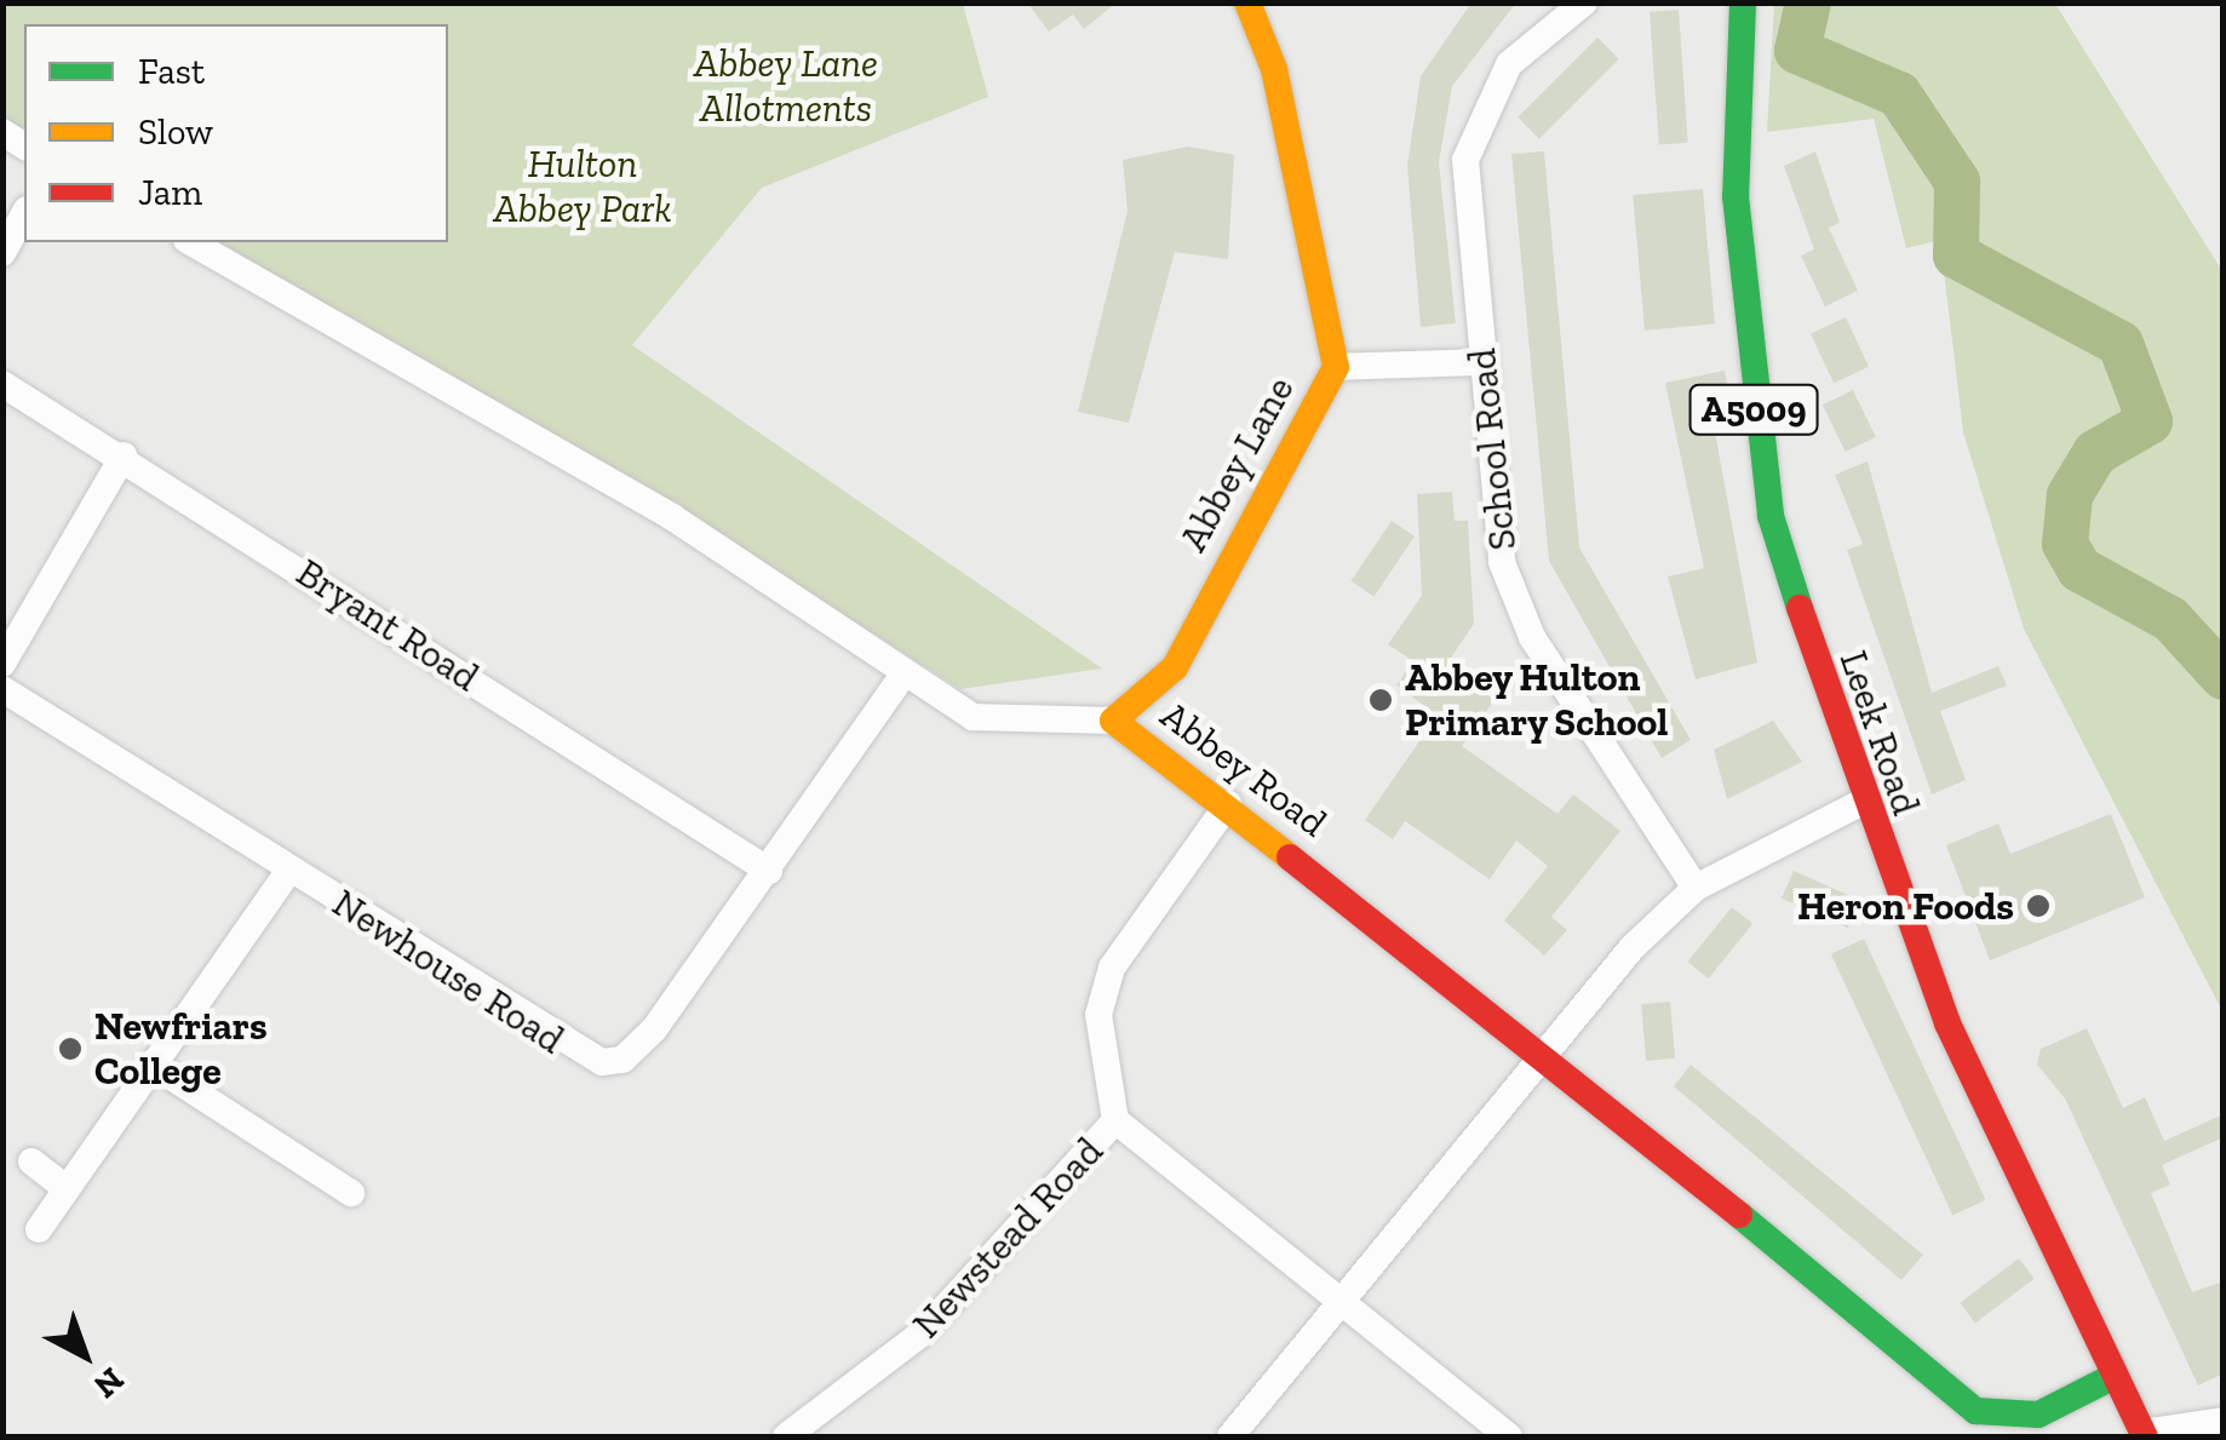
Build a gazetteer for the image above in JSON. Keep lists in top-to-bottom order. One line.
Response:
{"streets":{"street":["A5009","School Road","Abbey Lane","Bryant Road","Leek Road","Abbey Road","Newhouse Road","Newstead Road"]},"crossings":[["Abbey Lane","Abbey Road"],["Bryant Road","Newhouse Road"],["Leek Road","Abbey Road"],["Abbey Road","Newhouse Road"],["Abbey Road","Newstead Road"]],"parks":["Abbey Lane Allotments","Hulton Abbey Park"],"places":["Abbey Hulton Primary School","Heron Foods","Newfriars College"],"legend":["Fast","Slow","Jam"],"north":"bottom right"}
